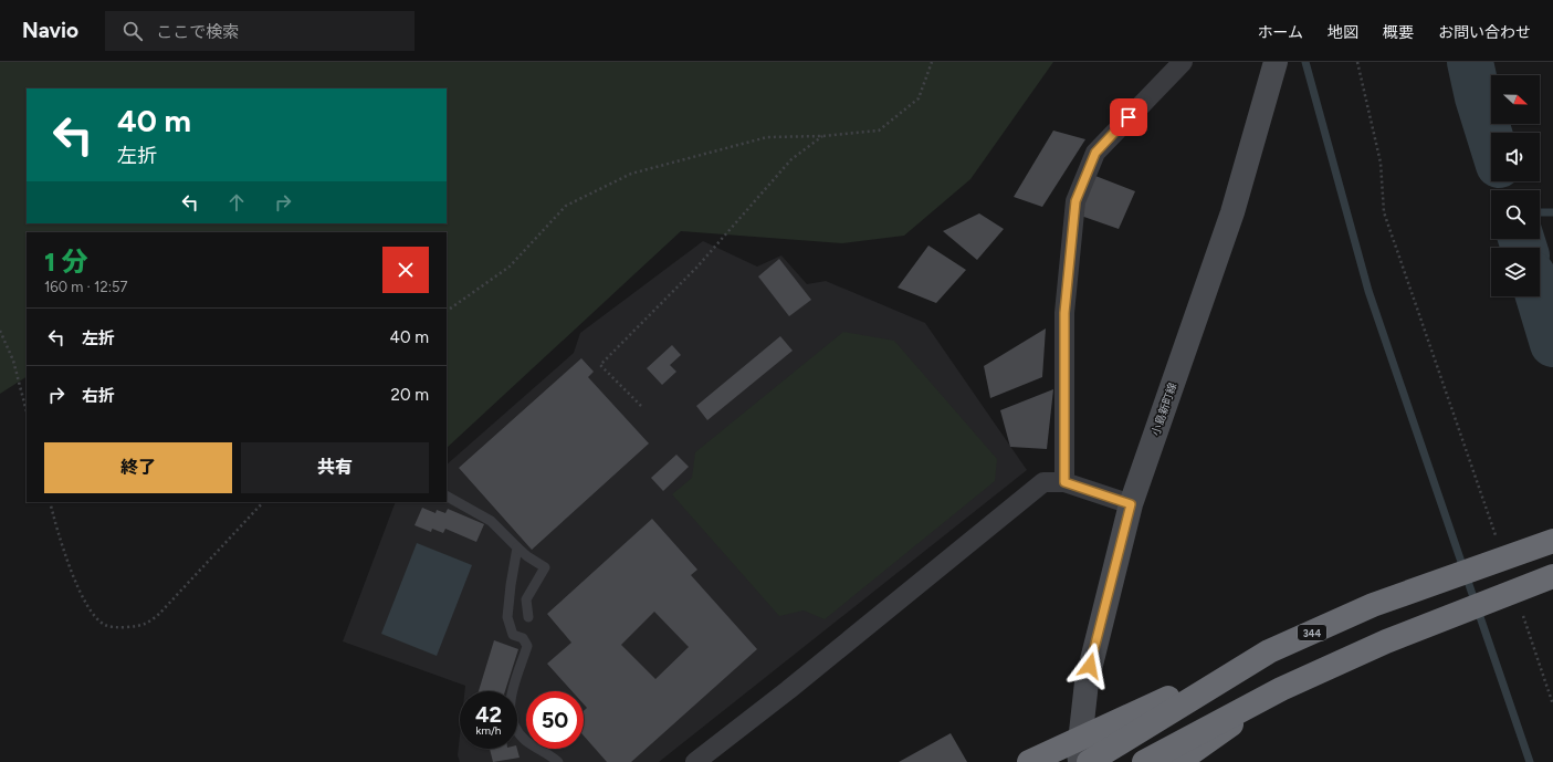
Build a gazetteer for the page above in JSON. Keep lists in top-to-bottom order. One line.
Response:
{"streets":{"highway":["344"],"main road":["小島新町線"]},"north":"right","page":{"header":"Navio","search":"ここで検索","nav":["ホーム","地図","概要","お問い合わせ"],"turn":["40 m","左折"],"heading":["1 分","160 m · 12:57"],"list":[{"name":"左折","value":"40 m"},{"name":"右折","value":"20 m"}],"buttons":["終了","共有"],"speed":"42 km/h","limit":"50"}}
